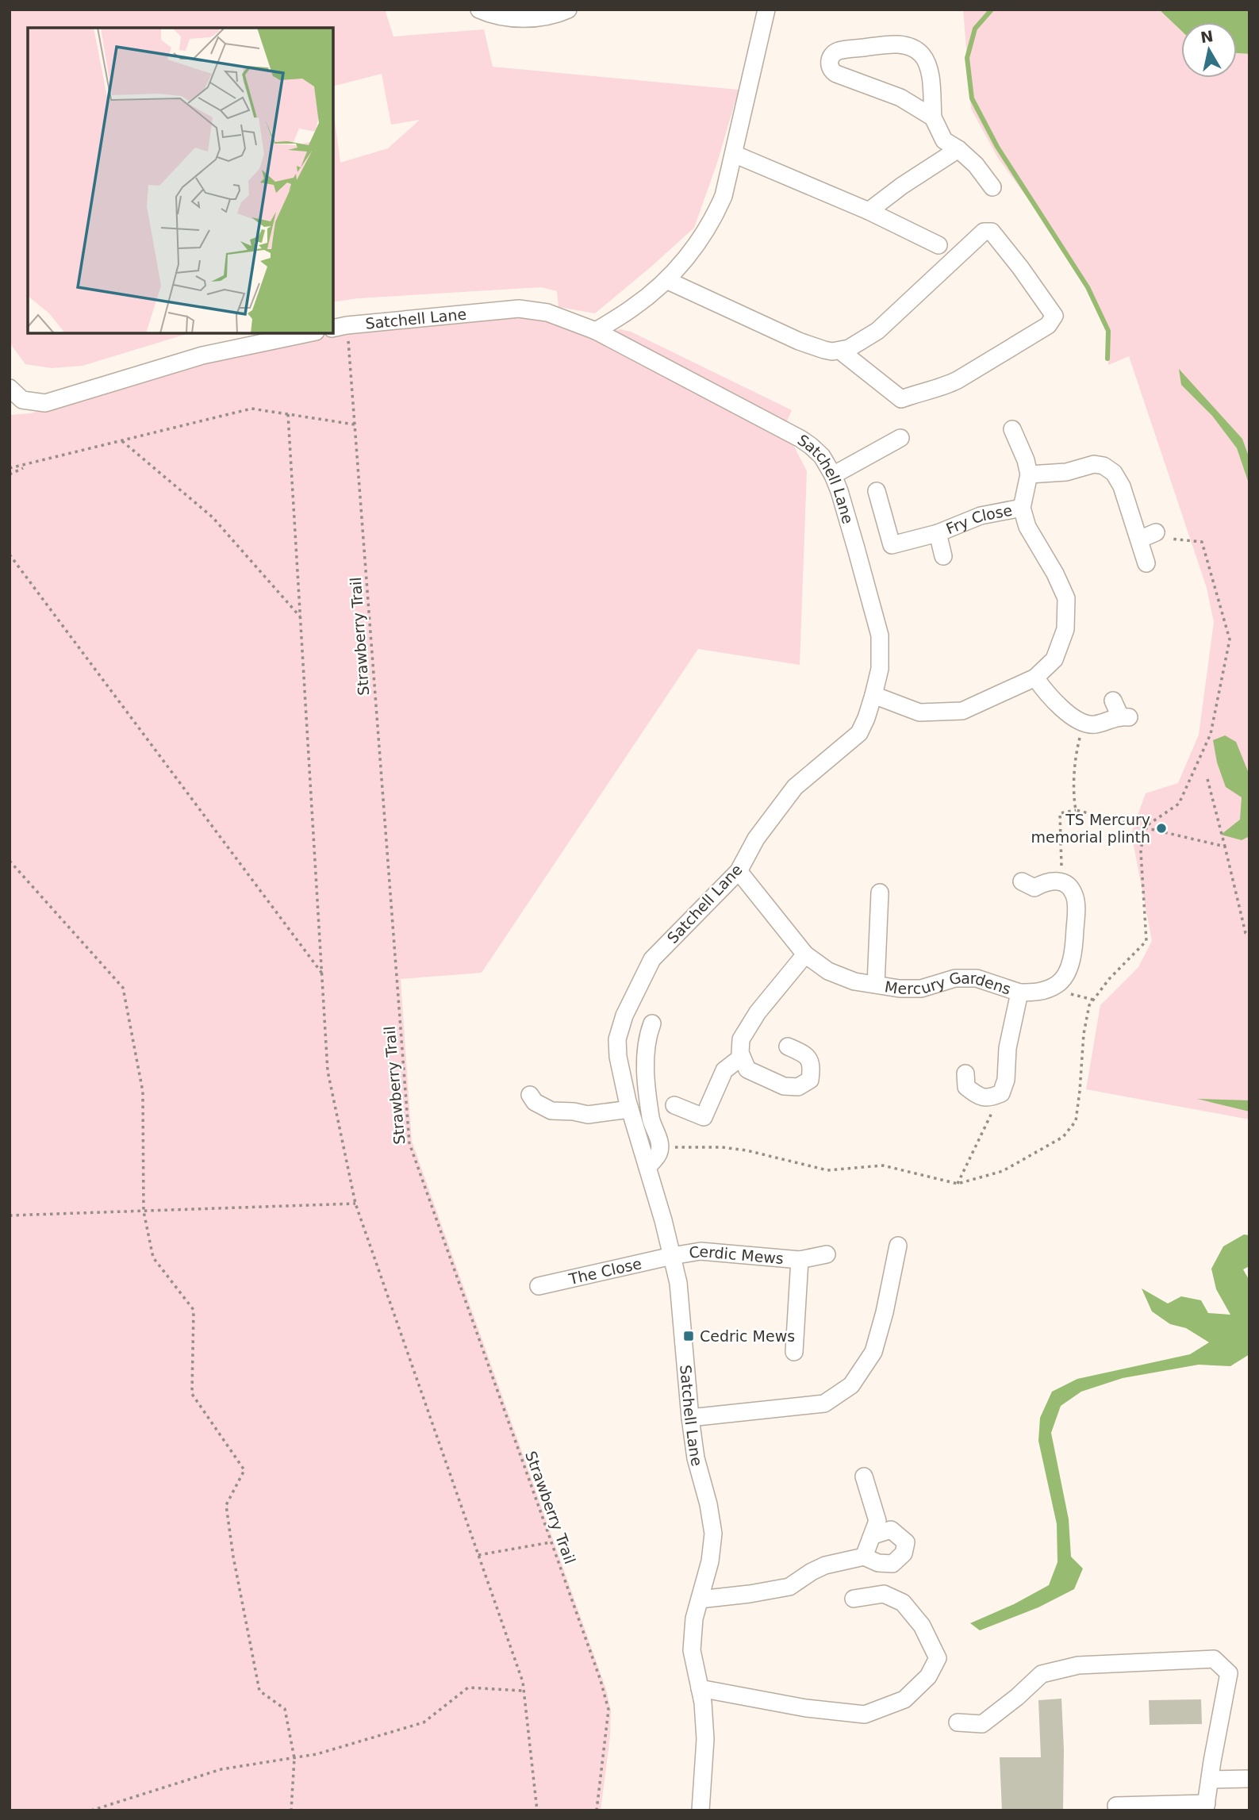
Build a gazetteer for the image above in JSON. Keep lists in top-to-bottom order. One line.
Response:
{"streets":{"street":["Satchell Lane","Fry Close","Mercury Gardens","Cerdic Mews","The Close"],"path":["Strawberry Trail"]},"crossings":[["Satchell Lane","Strawberry Trail"],["Satchell Lane","Mercury Gardens"],["Satchell Lane","Cerdic Mews"],["Satchell Lane","The Close"],["Cerdic Mews","The Close"]],"places":{"other":["TS Mercury memorial plinth"],"transit":["Cedric Mews"]},"north":"top"}
